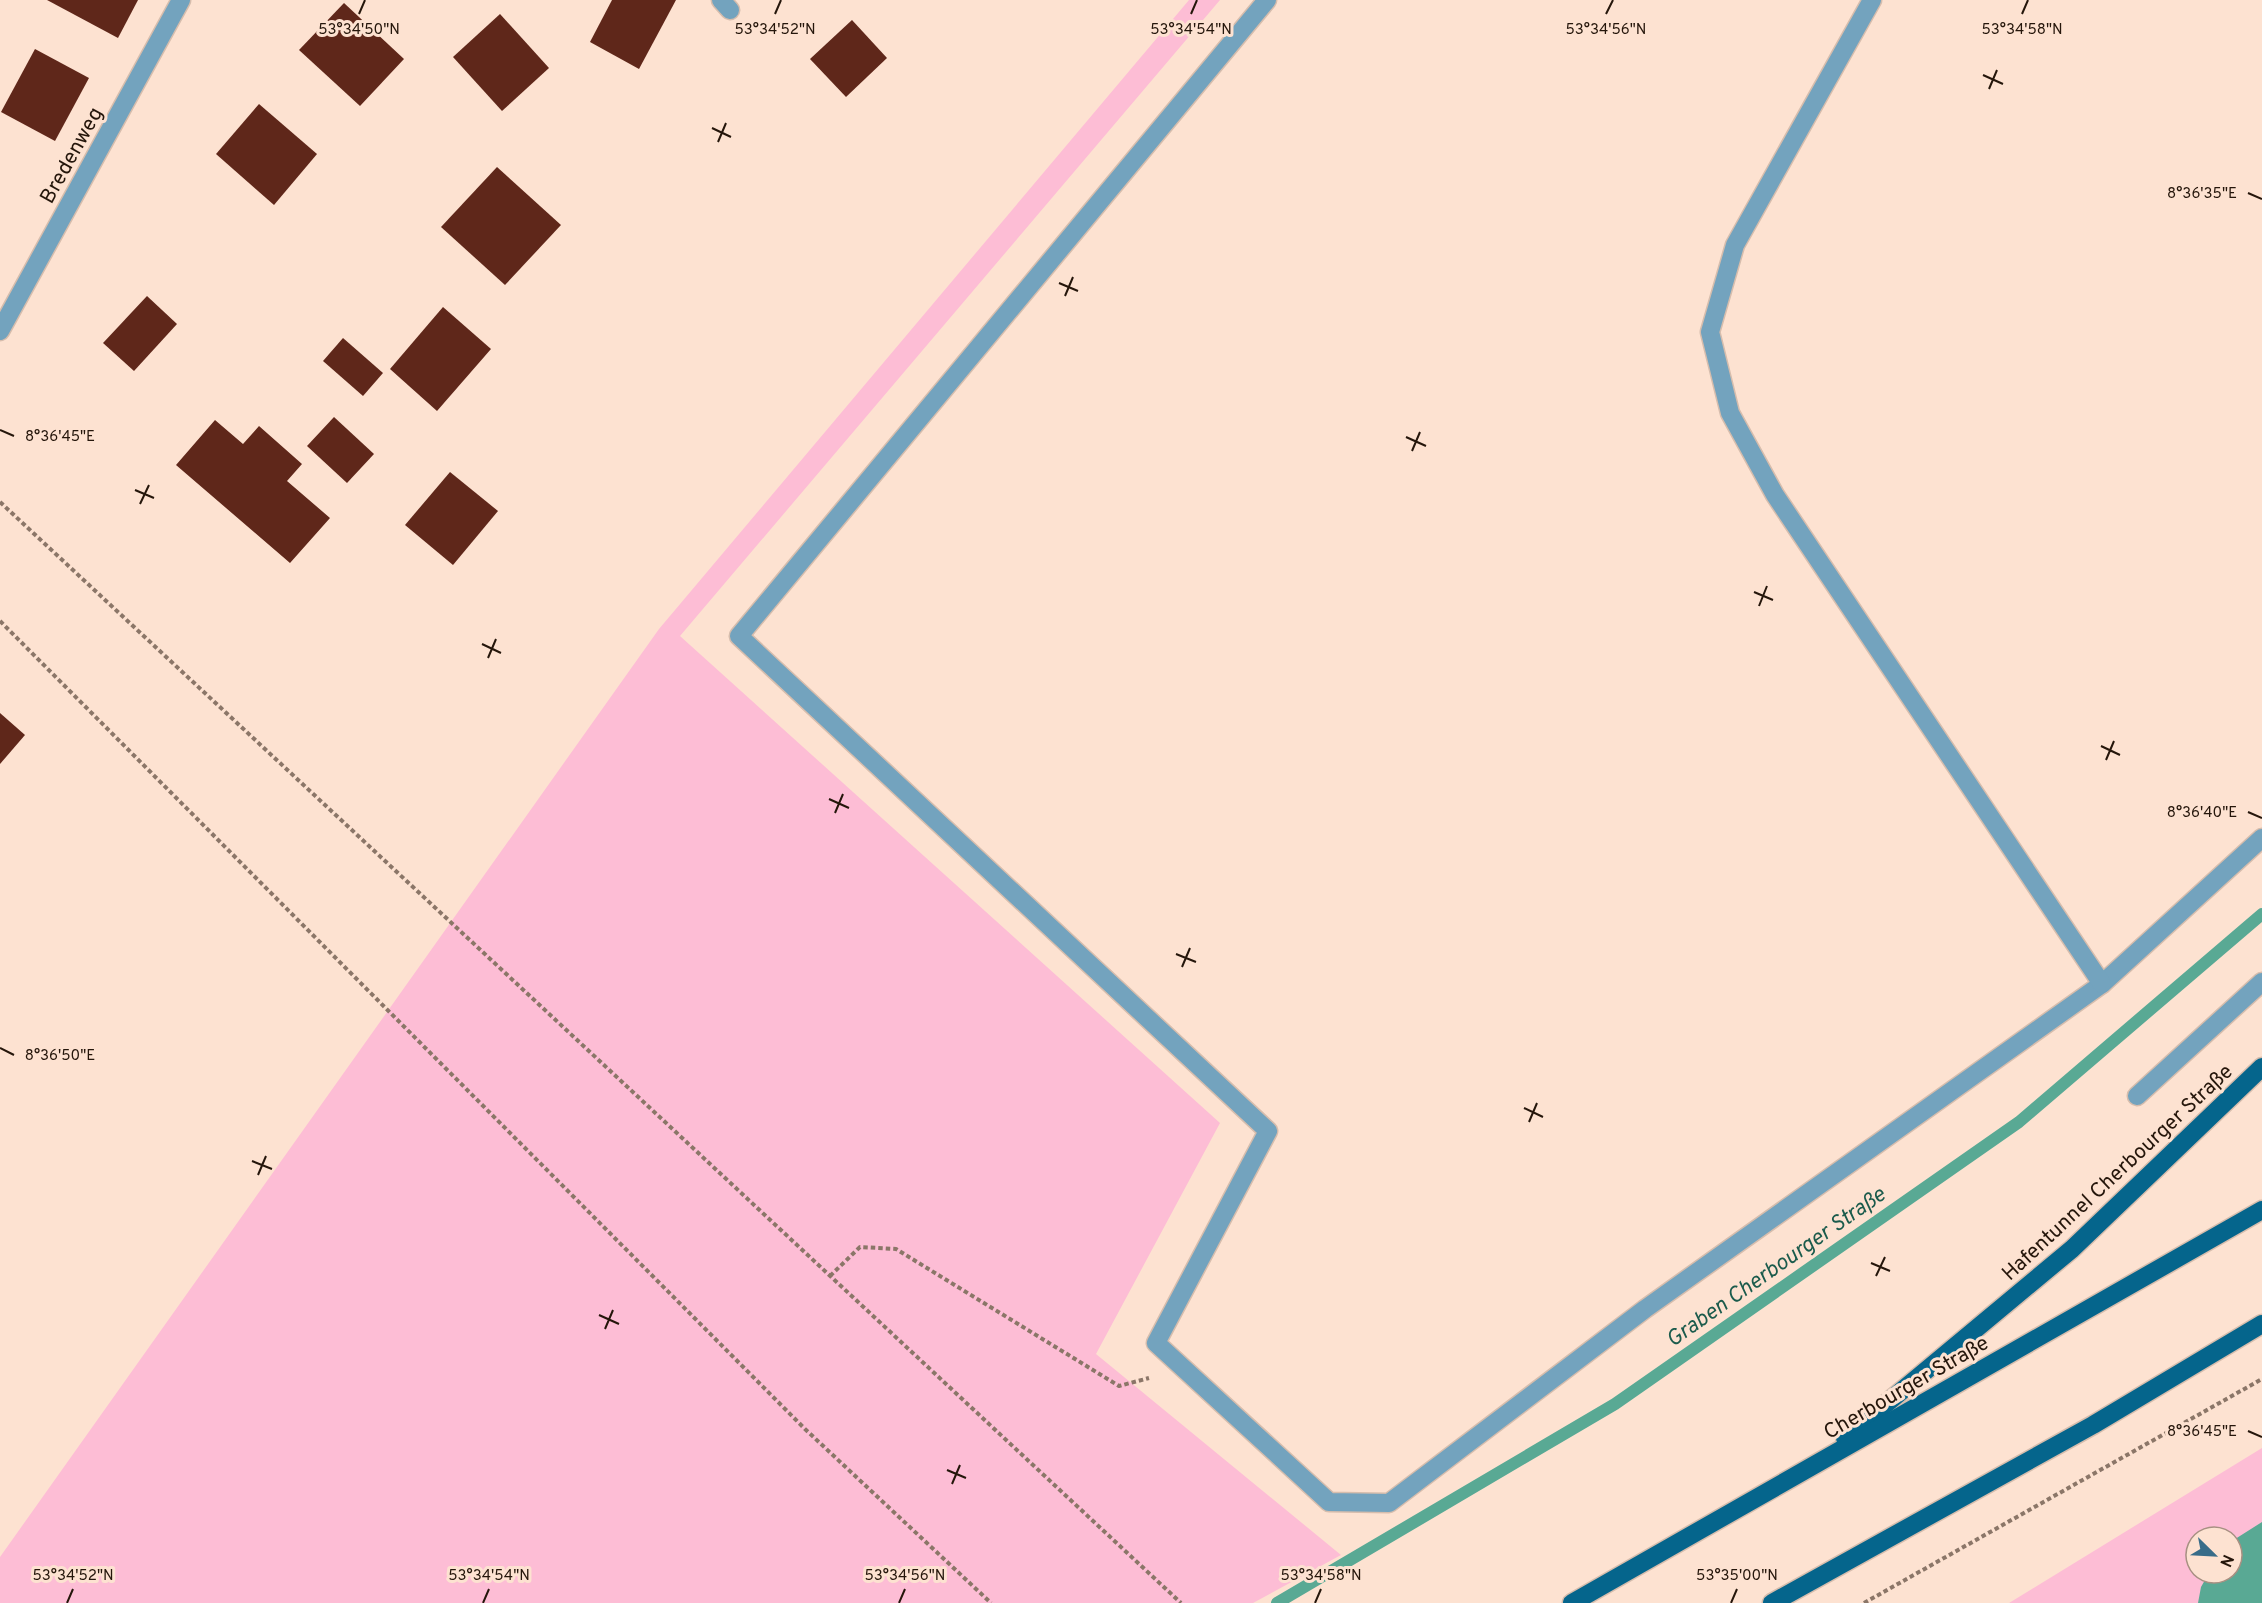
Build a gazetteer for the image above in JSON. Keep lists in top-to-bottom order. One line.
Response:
{"streets":{"main road":["Hafentunnel Cherbourger Straße","Cherbourger Straße"],"street":["Bredenweg"]},"crossings":[["Hafentunnel Cherbourger Straße","Cherbourger Straße"]],"water":["Graben Cherbourger Straße"],"north":"bottom right","coordinates":["53°34'50\"N","53°34'52\"N","53°34'54\"N","53°34'56\"N","53°34'58\"N","8°36'35\"E","8°36'45\"E","8°36'40\"E","8°36'50\"E","53°35'00\"N"]}
